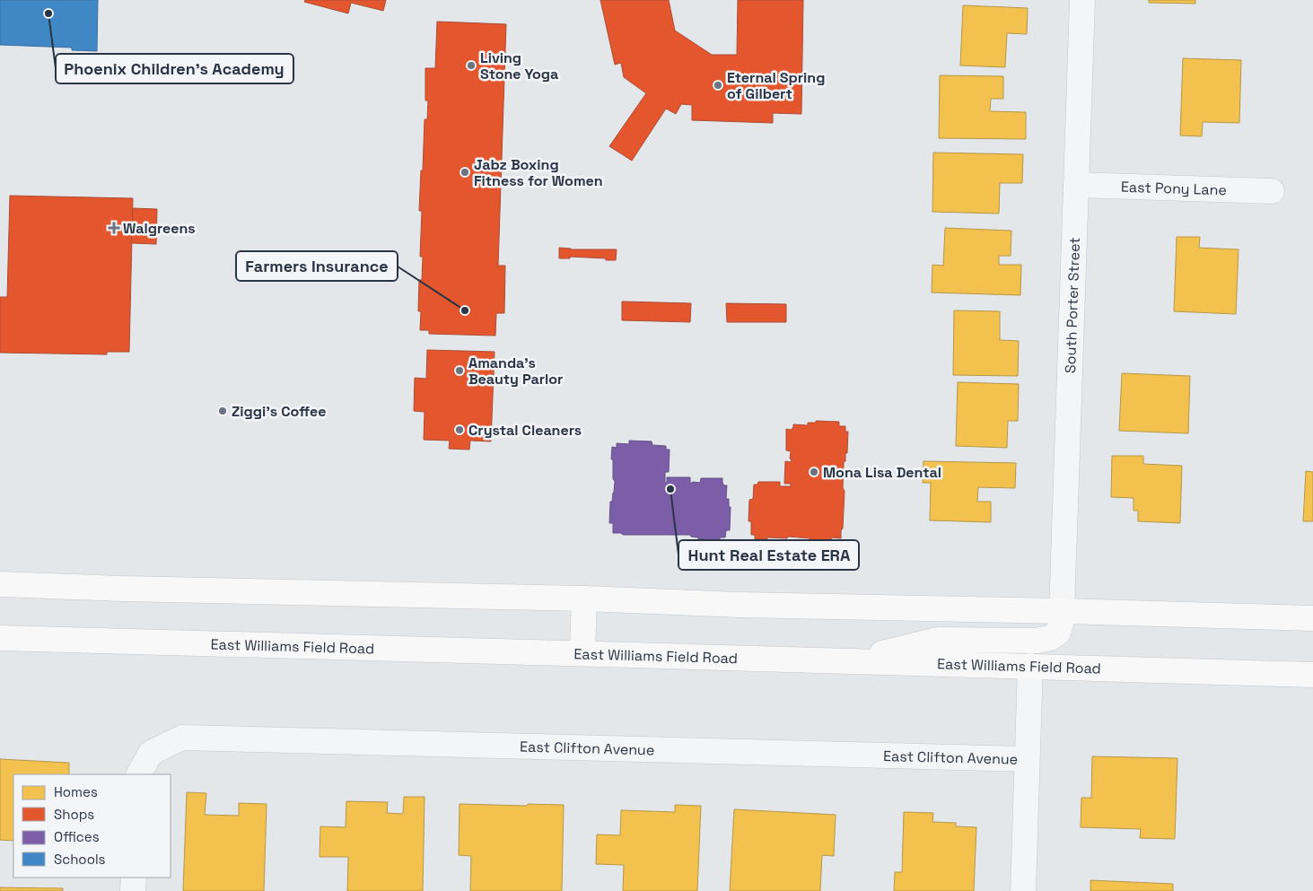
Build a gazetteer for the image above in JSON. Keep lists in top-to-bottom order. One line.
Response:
{"streets":{"main road":["East Williams Field Road"],"street":["East Pony Lane","South Porter Street","East Clifton Avenue"]},"crossings":[["East Pony Lane","South Porter Street"]],"places":{"other":["Phoenix Children's Academy","Living Stone Yoga","Eternal Spring of Gilbert","Jabz Boxing Fitness for Women","Farmers Insurance","Amanda's Beauty Parlor","Ziggi's Coffee","Crystal Cleaners","Mona Lisa Dental","Hunt Real Estate ERA"],"health":["Walgreens"]},"legend":["Homes","Shops","Offices","Schools"]}
